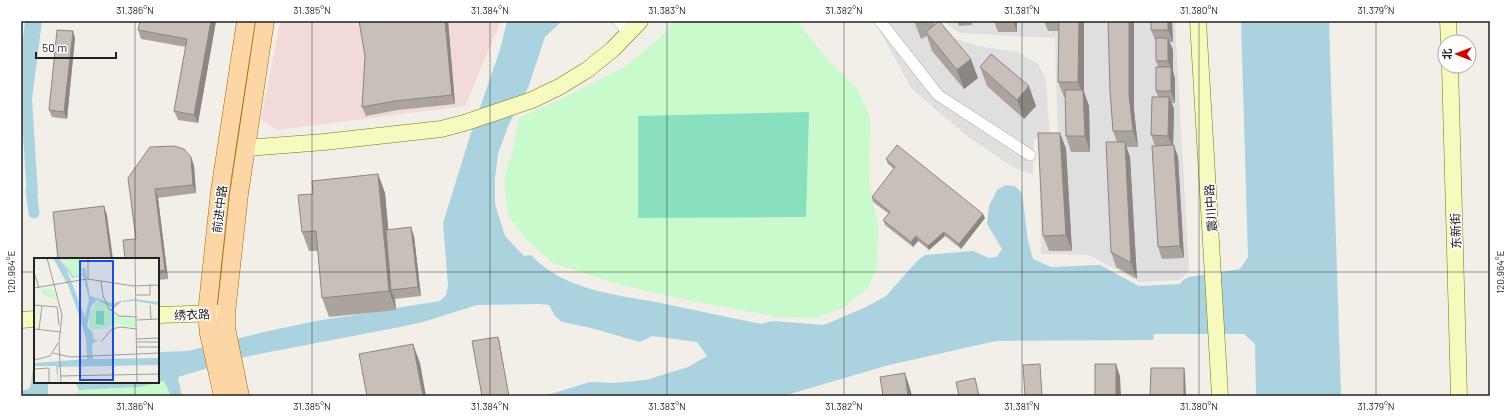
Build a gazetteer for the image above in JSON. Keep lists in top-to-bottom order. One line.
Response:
{"streets":{"main road":["前进中路"],"street":["震川中路","东新街","绣衣路"]},"crossings":[["前进中路","绣衣路"]],"scale_bar":"50 m","north":"left","coordinates":["31.386°N","31.385°N","31.384°N","31.383°N","31.382°N","31.381°N","31.380°N","31.379°N","120.964°E"]}
